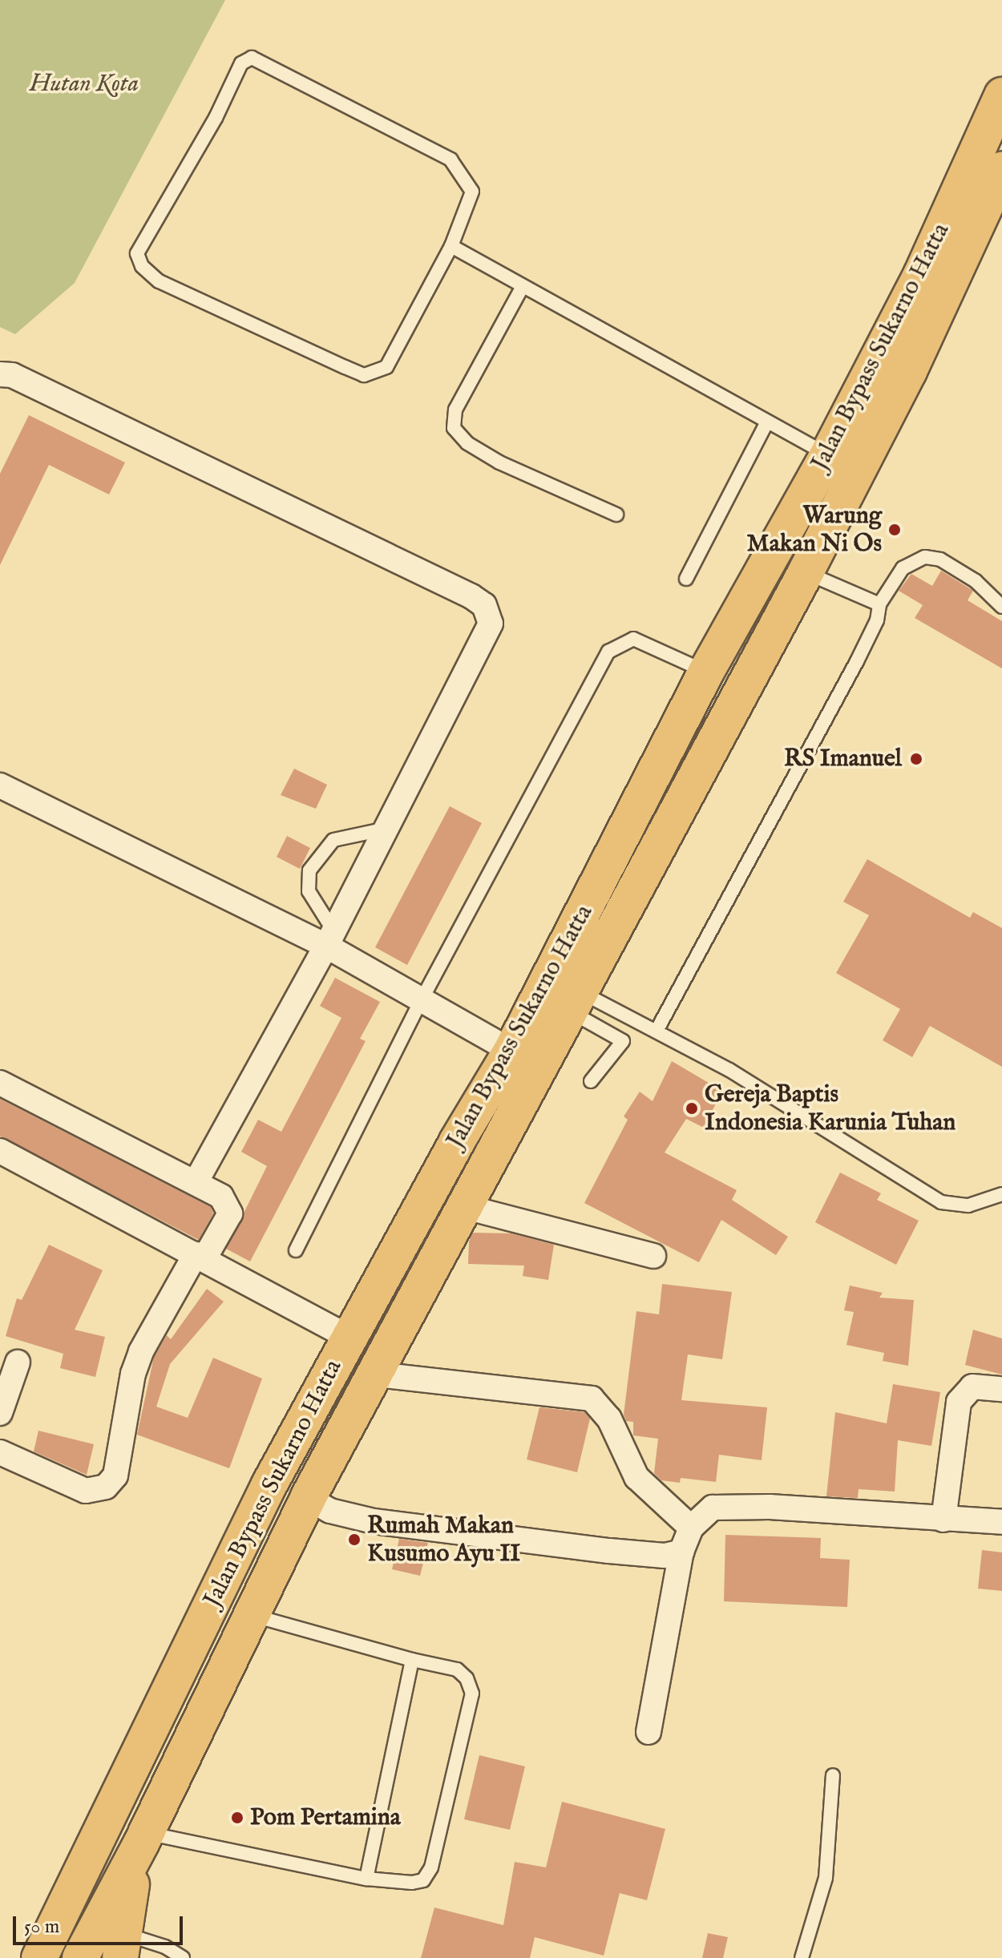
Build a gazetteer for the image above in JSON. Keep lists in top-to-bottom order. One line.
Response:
{"streets":{"highway":["Jalan Bypass Sukarno Hatta"]},"parks":["Hutan Kota"],"places":["Warung Makan Ni Os","RS Imanuel","Gereja Baptis Indonesia Karunia Tuhan","Rumah Makan Kusumo Ayu II","Pom Pertamina"],"scale_bar":"50 m"}
